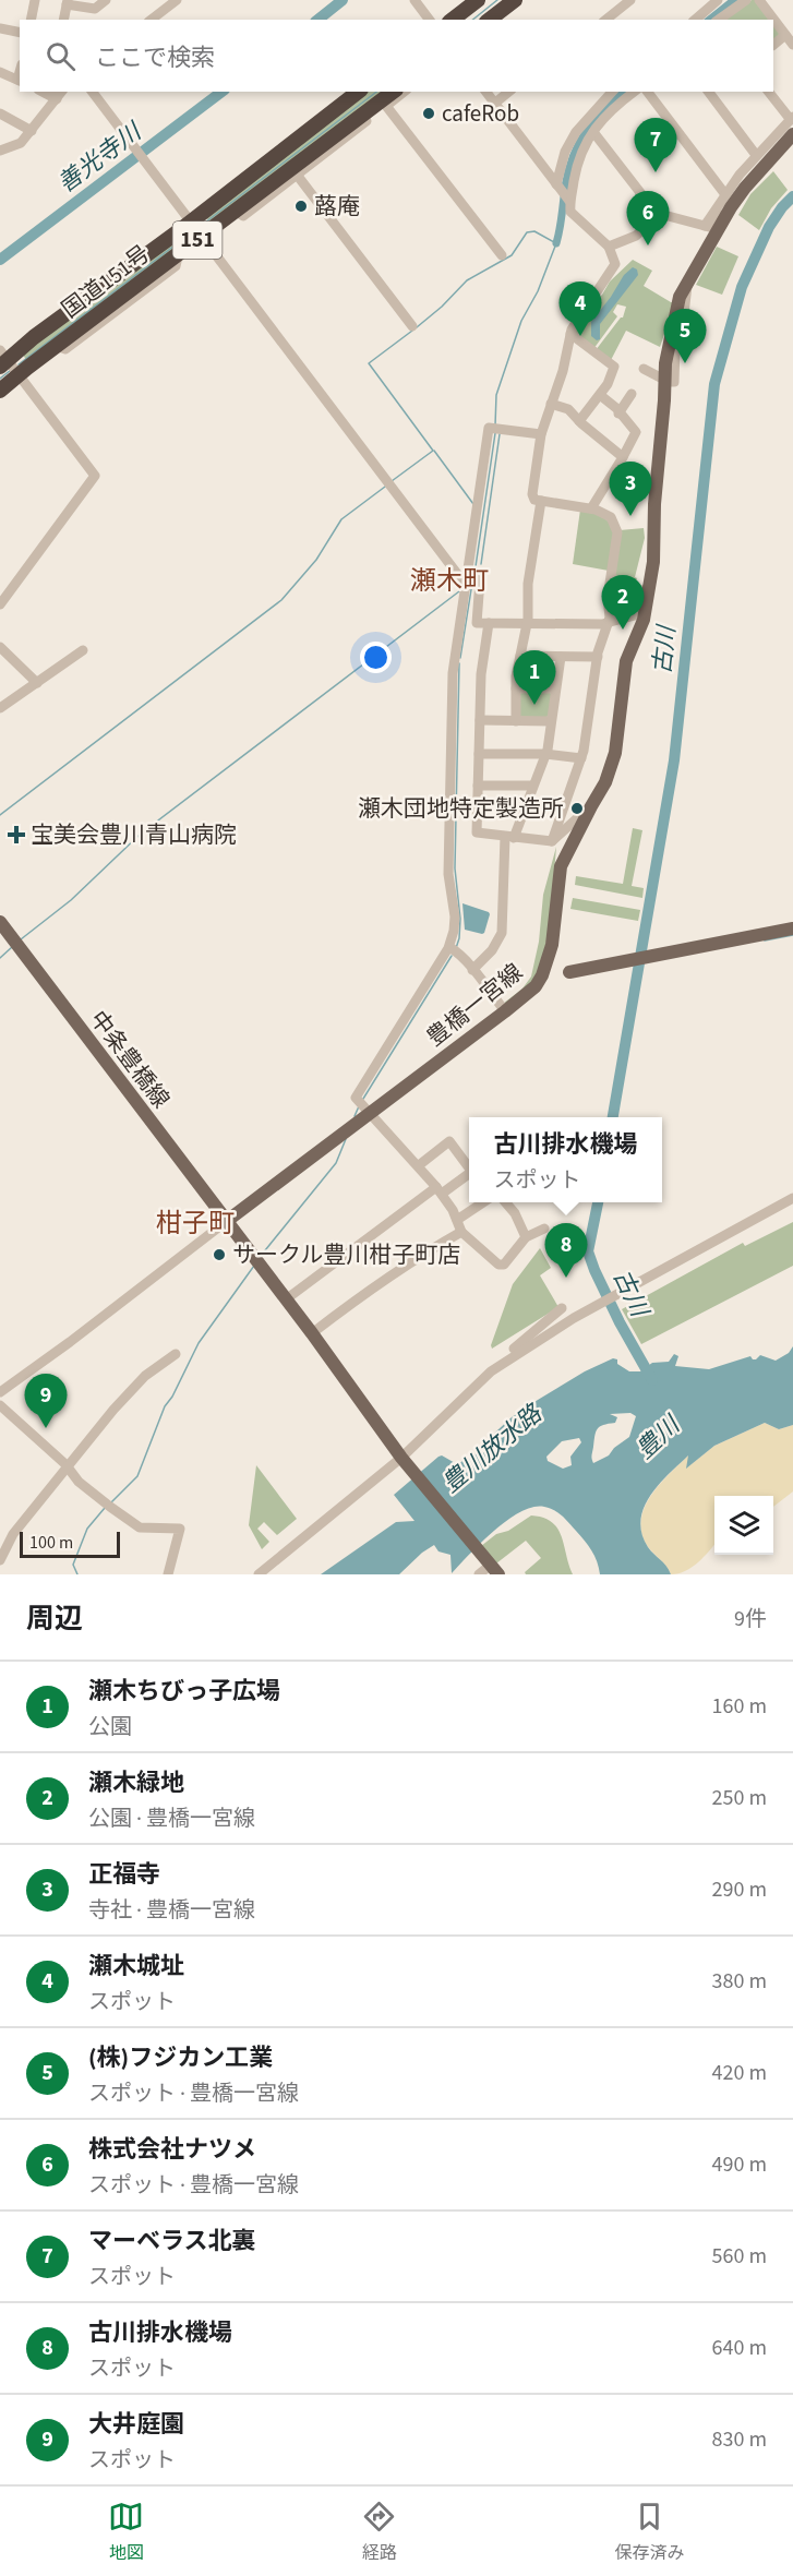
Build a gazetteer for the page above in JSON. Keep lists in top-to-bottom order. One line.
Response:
{"streets":{"highway":["151","国道151号"],"main road":["豊橋一宮線","中条豊橋線"]},"crossings":[["豊橋一宮線","中条豊橋線"]],"districts":["瀬木町","柑子町"],"water":["善光寺川","古川","豊川","豊川放水路"],"places":{"other":["cafeRob","蕗庵","瀬木団地特定製造所","サークル豊川柑子町店"],"health":["宝美会豊川青山病院"]},"scale_bar":"100 m","page":{"search":"ここで検索","pins":["7","6","4","5","3","2","1","8","9"],"popup":["古川排水機場","スポット"],"scale":"100 m","heading":["周辺","9件"],"list":[{"mark":"1","name":"瀬木ちびっ子広場","note":"公園","value":"160 m"},{"mark":"2","name":"瀬木緑地","note":"公園 · 豊橋一宮線","value":"250 m"},{"mark":"3","name":"正福寺","note":"寺社 · 豊橋一宮線","value":"290 m"},{"mark":"4","name":"瀬木城址","note":"スポット","value":"380 m"},{"mark":"5","name":"(株)フジカン工業","note":"スポット · 豊橋一宮線","value":"420 m"},{"mark":"6","name":"株式会社ナツメ","note":"スポット · 豊橋一宮線","value":"490 m"},{"mark":"7","name":"マーベラス北裏","note":"スポット","value":"560 m"},{"mark":"8","name":"古川排水機場","note":"スポット","value":"640 m"},{"mark":"9","name":"大井庭園","note":"スポット","value":"830 m"}],"nav":["地図","経路","保存済み"]}}
